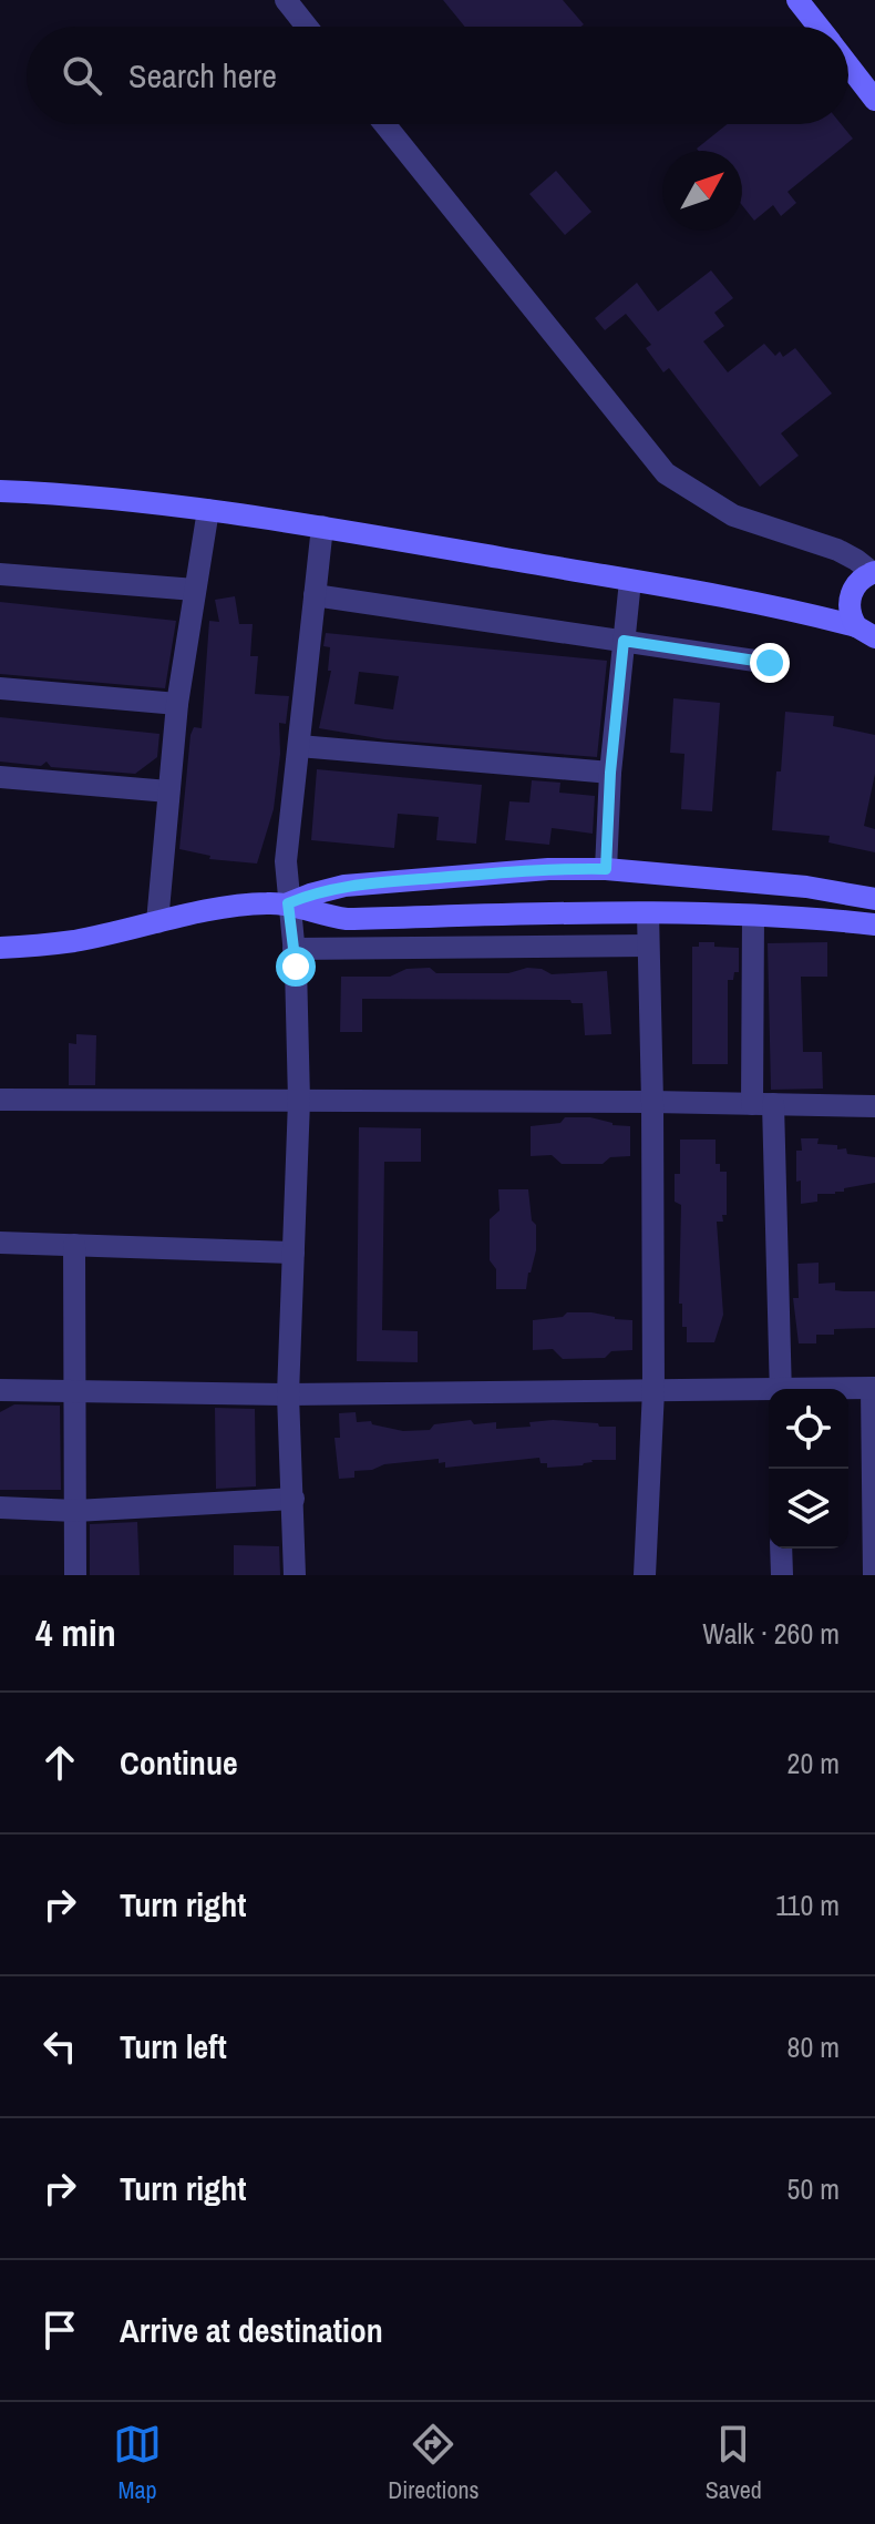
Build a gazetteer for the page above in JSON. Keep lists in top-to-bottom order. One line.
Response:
{"north":"top right","page":{"search":"Search here","heading":["4 min","Walk · 260 m"],"list":[["Continue","20 m"],["Turn right","110 m"],["Turn left","80 m"],["Turn right","50 m"],"Arrive at destination"],"nav":["Map","Directions","Saved"]}}
